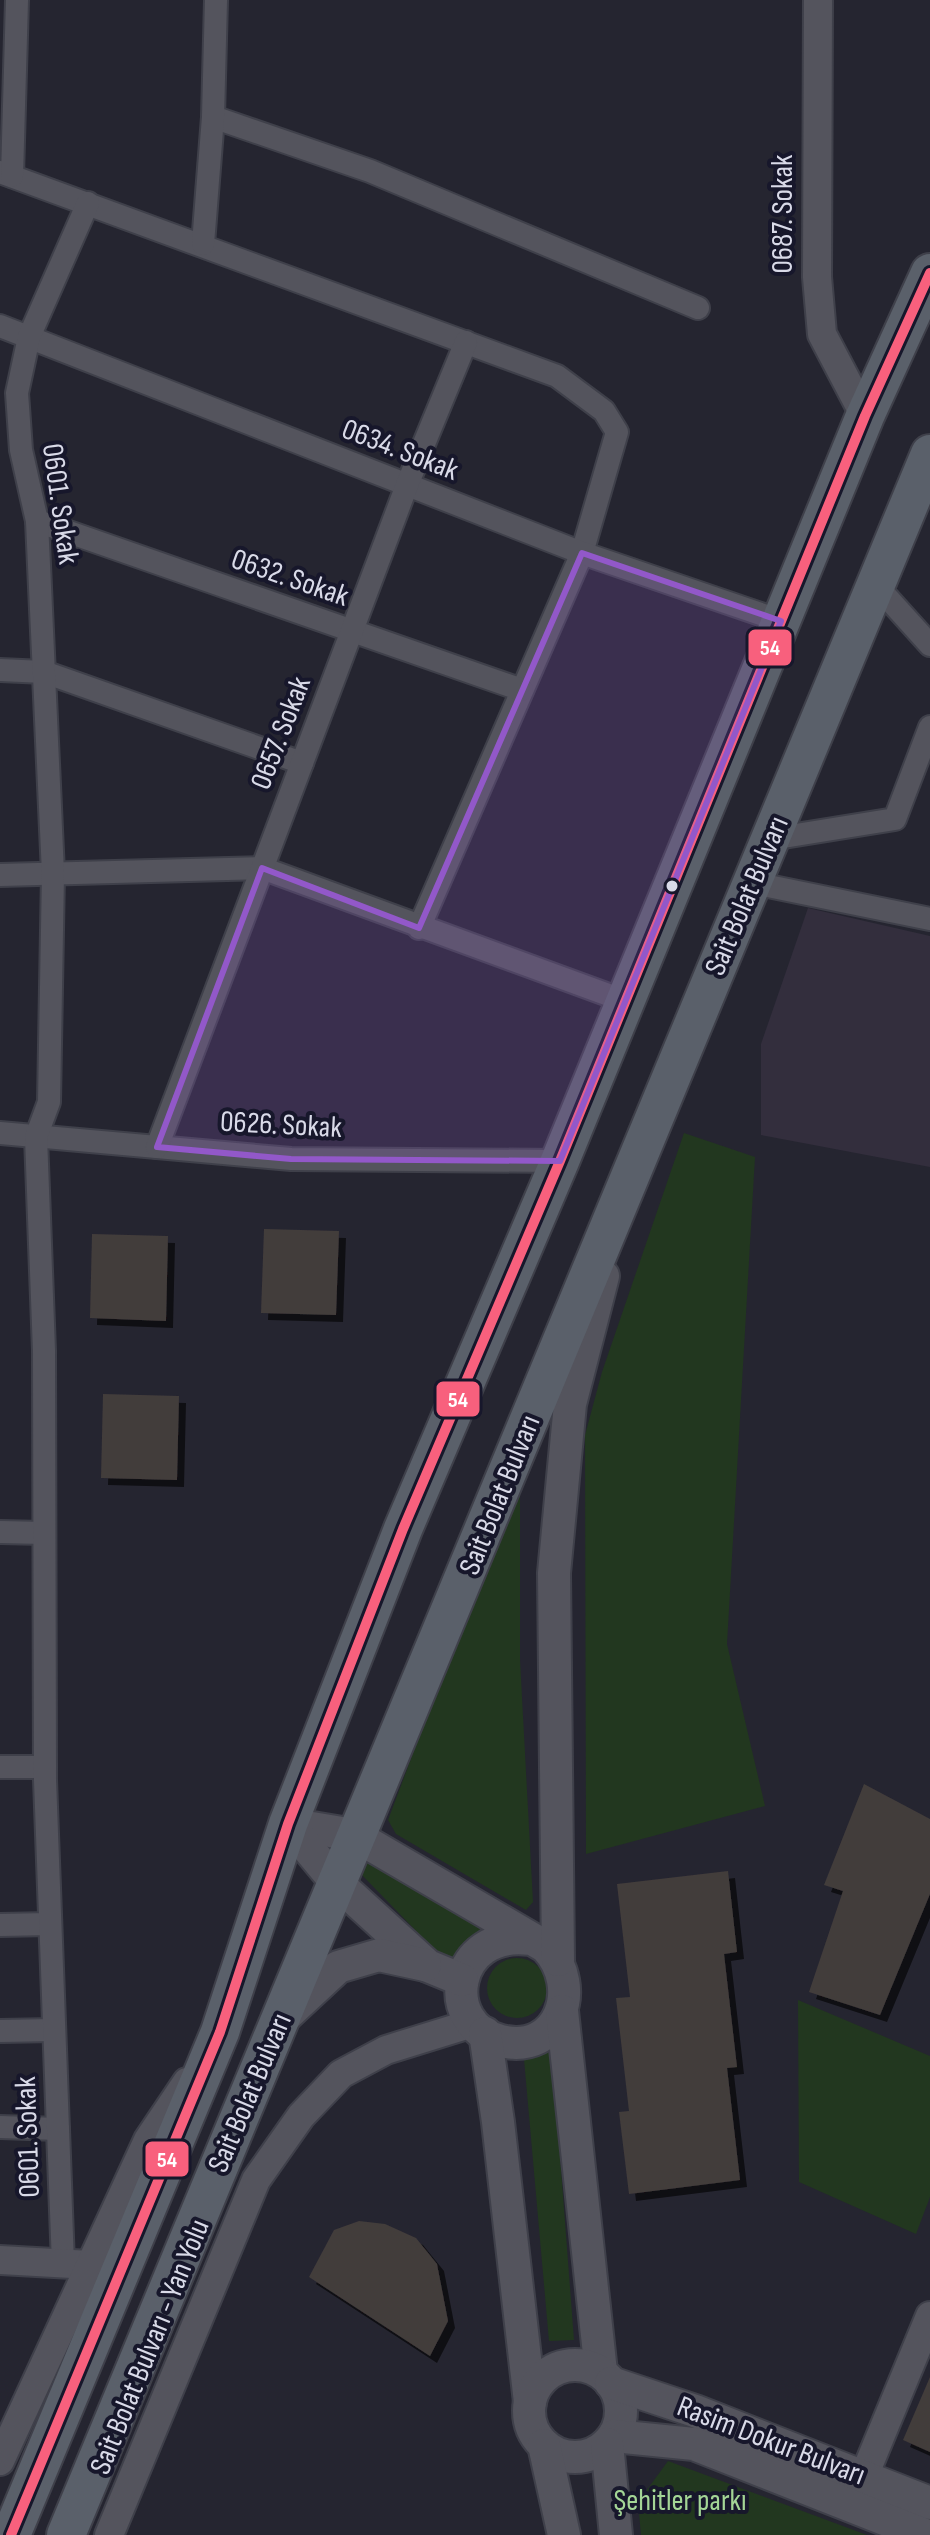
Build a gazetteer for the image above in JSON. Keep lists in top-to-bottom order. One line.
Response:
{"streets":{"highway":["Sait Bolat Bulvarı"],"main road":["Rasim Dokur Bulvarı"],"street":["0687. Sokak","0634. Sokak","0601. Sokak","0632. Sokak","0657. Sokak","0626. Sokak","Sait Bolat Bulvarı - Yan Yolu"]},"crossings":[["0634. Sokak","0601. Sokak"],["0634. Sokak","0657. Sokak"],["0601. Sokak","0632. Sokak"],["0601. Sokak","0626. Sokak"],["0632. Sokak","0657. Sokak"],["0657. Sokak","0626. Sokak"]],"parks":["Şehitler parkı"],"lines":["transit line 54"]}
